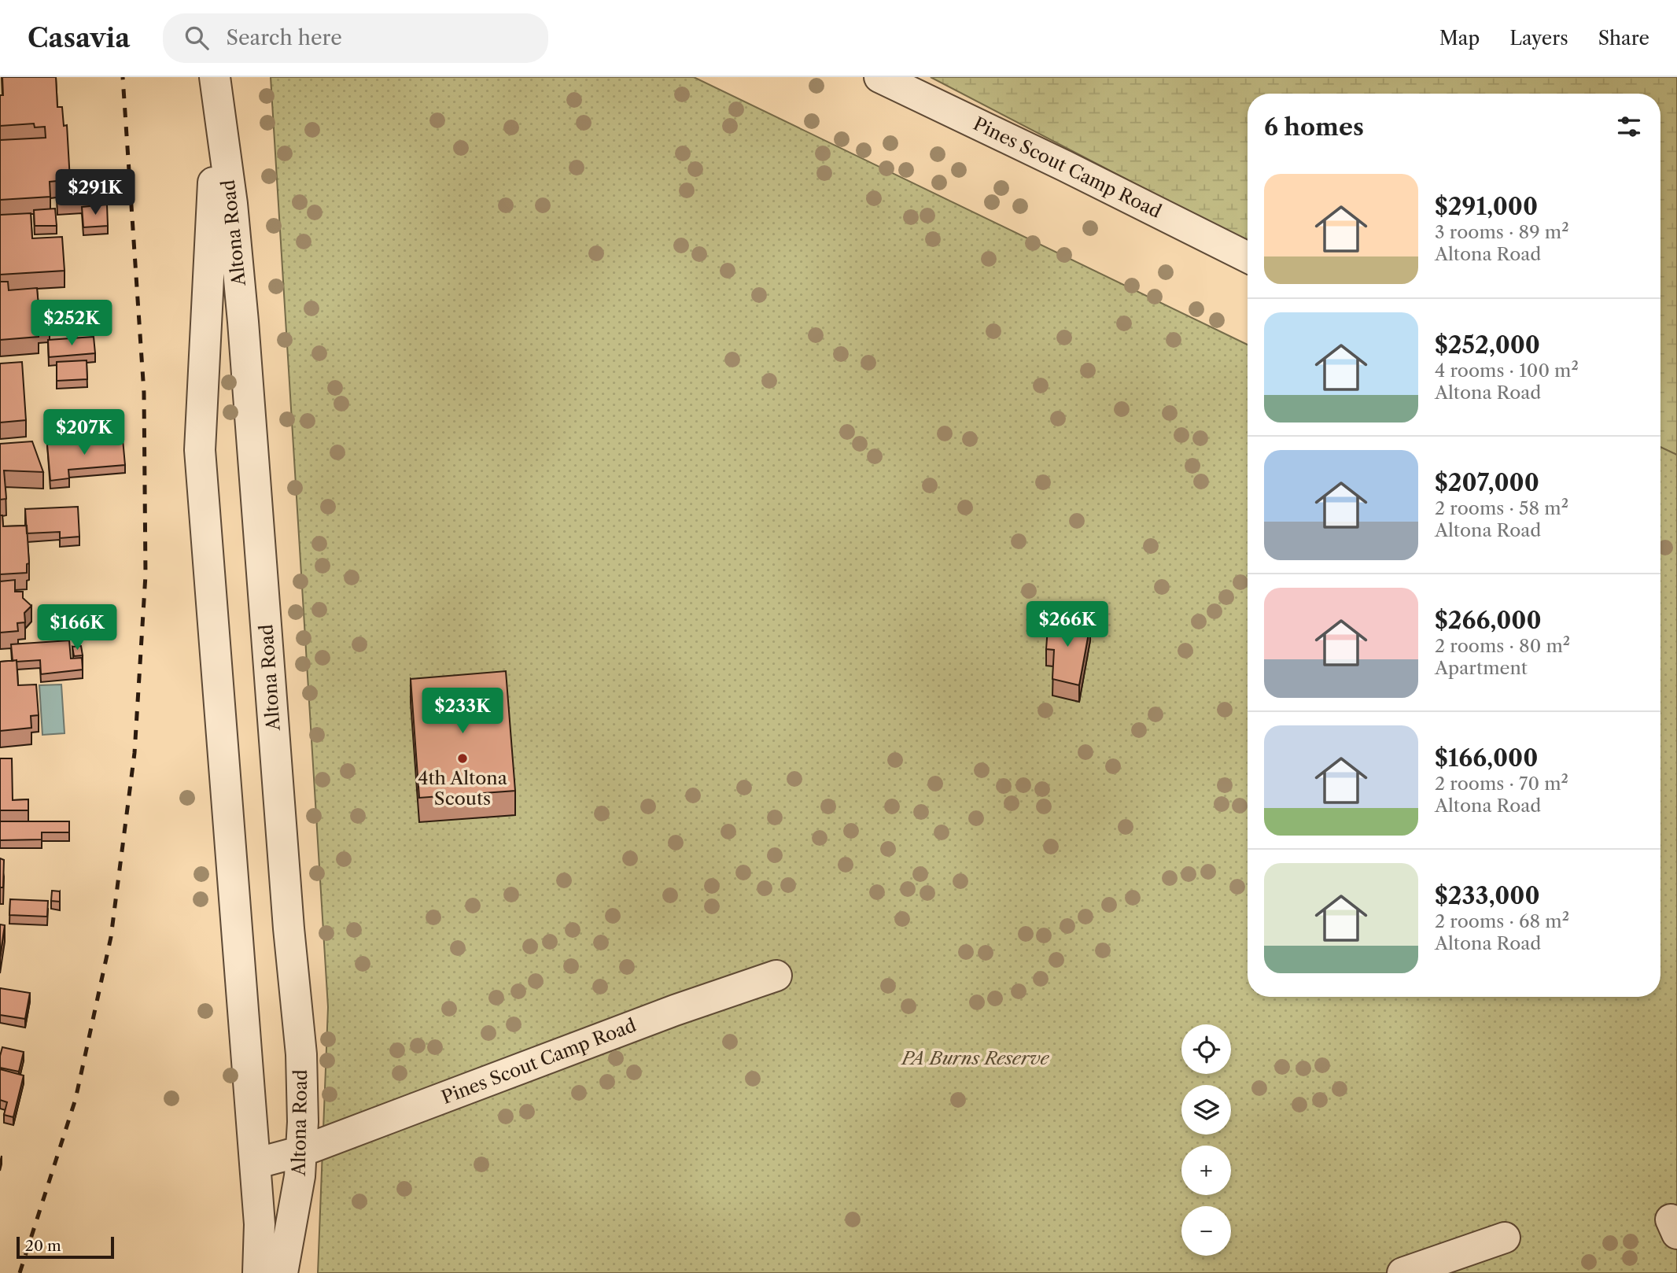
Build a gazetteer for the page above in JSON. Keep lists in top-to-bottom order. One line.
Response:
{"streets":{"street":["Pines Scout Camp Road","Altona Road"]},"crossings":[["Pines Scout Camp Road","Altona Road"]],"parks":["PA Burns Reserve"],"places":["4th Altona Scouts"],"scale_bar":"20 m","page":{"header":"Casavia","search":"Search here","nav":["Map","Layers","Share"],"heading":"6 homes","list":[{"name":"$291,000","note":"3 rooms · 89 m² · Altona Road"},{"name":"$252,000","note":"4 rooms · 100 m² · Altona Road"},{"name":"$207,000","note":"2 rooms · 58 m² · Altona Road"},{"name":"$266,000","note":"2 rooms · 80 m² · Apartment"},{"name":"$166,000","note":"2 rooms · 70 m² · Altona Road"},{"name":"$233,000","note":"2 rooms · 68 m² · Altona Road"}],"price":["$291K","$252K","$207K","$266K","$166K","$233K"],"map_buttons":["+","−"],"scale":"20 m"}}
